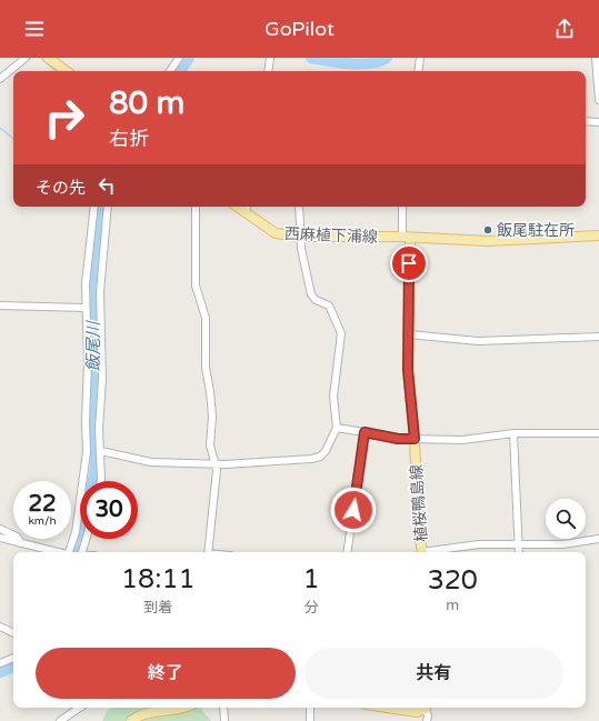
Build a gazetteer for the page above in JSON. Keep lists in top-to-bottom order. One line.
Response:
{"streets":{"main road":["西麻植下浦線","植桜鴨島線"]},"crossings":[["西麻植下浦線","植桜鴨島線"]],"water":["飯尾川"],"places":["飯尾駐在所"],"page":{"header":"GoPilot","turn":["80 m","右折"],"then":"その先","speed":"22 km/h","limit":"30","eta":["18:11","到着","1","分","320","m"],"buttons":["終了","共有"]}}
